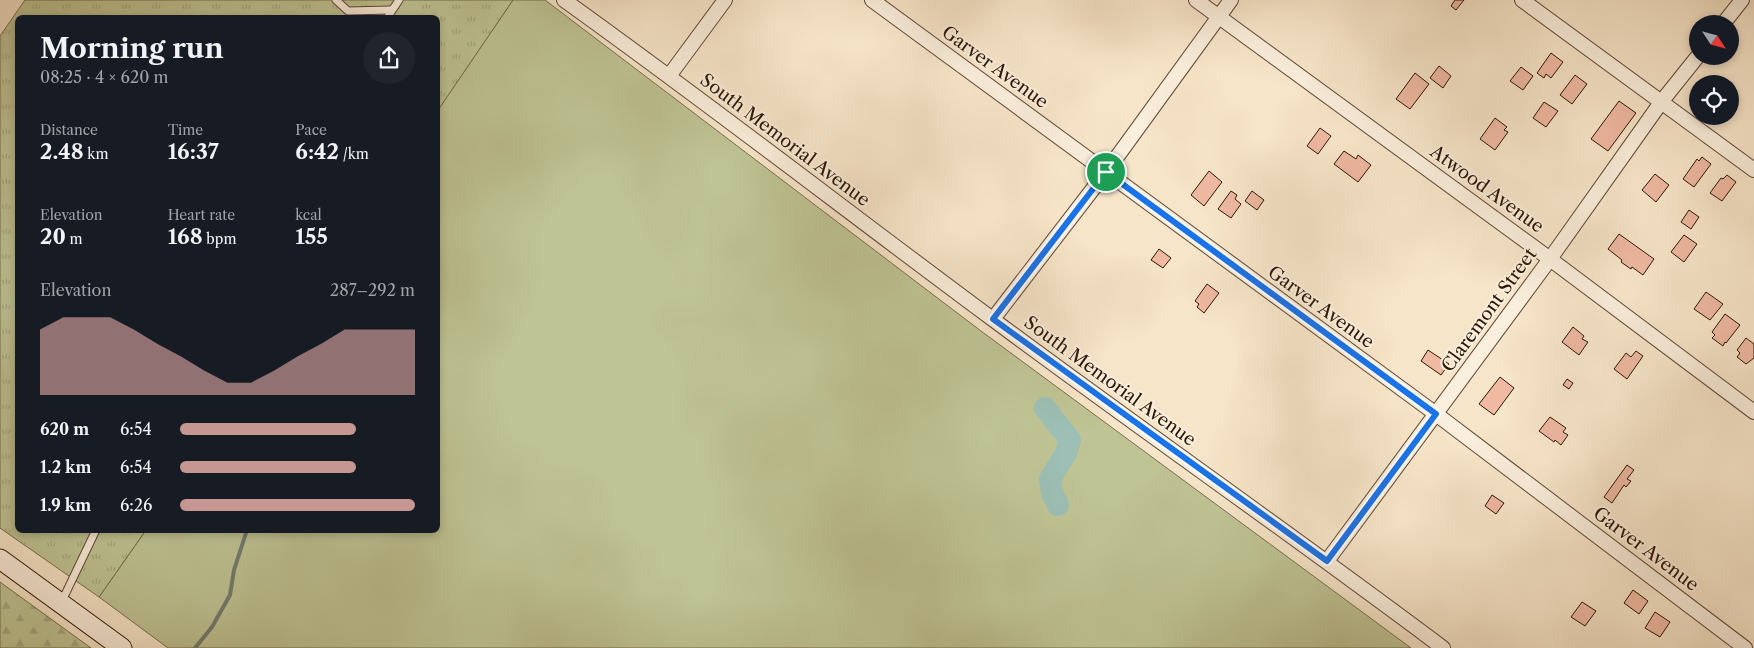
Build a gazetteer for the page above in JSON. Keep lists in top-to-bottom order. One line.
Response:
{"streets":{"street":["Garver Avenue","South Memorial Avenue","Atwood Avenue","Claremont Street"]},"crossings":[["Garver Avenue","Claremont Street"],["South Memorial Avenue","Claremont Street"],["Atwood Avenue","Claremont Street"]],"north":"bottom right","page":{"heading":["Morning run","08:25 · 4 × 620 m"],"stats":[["Distance","2.48 km"],["Time","16:37"],["Pace","6:42 /km"],["Elevation","20 m"],["Heart rate","168 bpm"],["kcal","155"]],"chart":["Elevation","287–292 m"],"list":[{"name":"620 m","note":"6:54"},{"name":"1.2 km","note":"6:54"},{"name":"1.9 km","note":"6:26"}]}}
